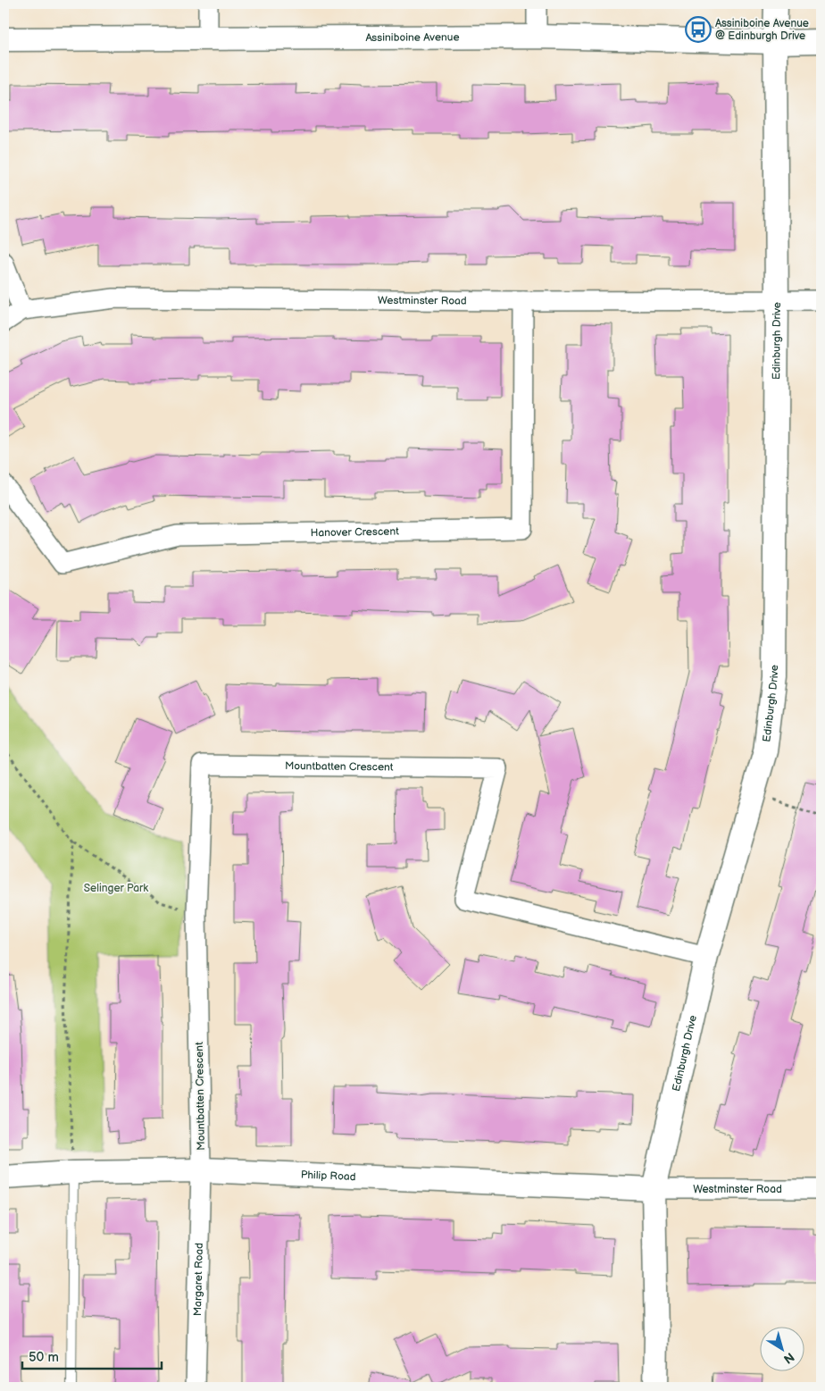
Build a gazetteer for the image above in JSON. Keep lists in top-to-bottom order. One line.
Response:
{"streets":{"street":["Assiniboine Avenue","Westminster Road","Edinburgh Drive","Hanover Crescent","Mountbatten Crescent","Philip Road","Margaret Road"]},"crossings":[["Assiniboine Avenue","Edinburgh Drive"],["Westminster Road","Edinburgh Drive"],["Westminster Road","Hanover Crescent"],["Westminster Road","Philip Road"],["Edinburgh Drive","Mountbatten Crescent"],["Edinburgh Drive","Philip Road"],["Mountbatten Crescent","Philip Road"],["Mountbatten Crescent","Margaret Road"],["Philip Road","Margaret Road"]],"parks":["Selinger Park"],"places":{"bus stop":["Assiniboine Avenue @ Edinburgh Drive"]},"scale_bar":"50 m","north":"bottom right"}
